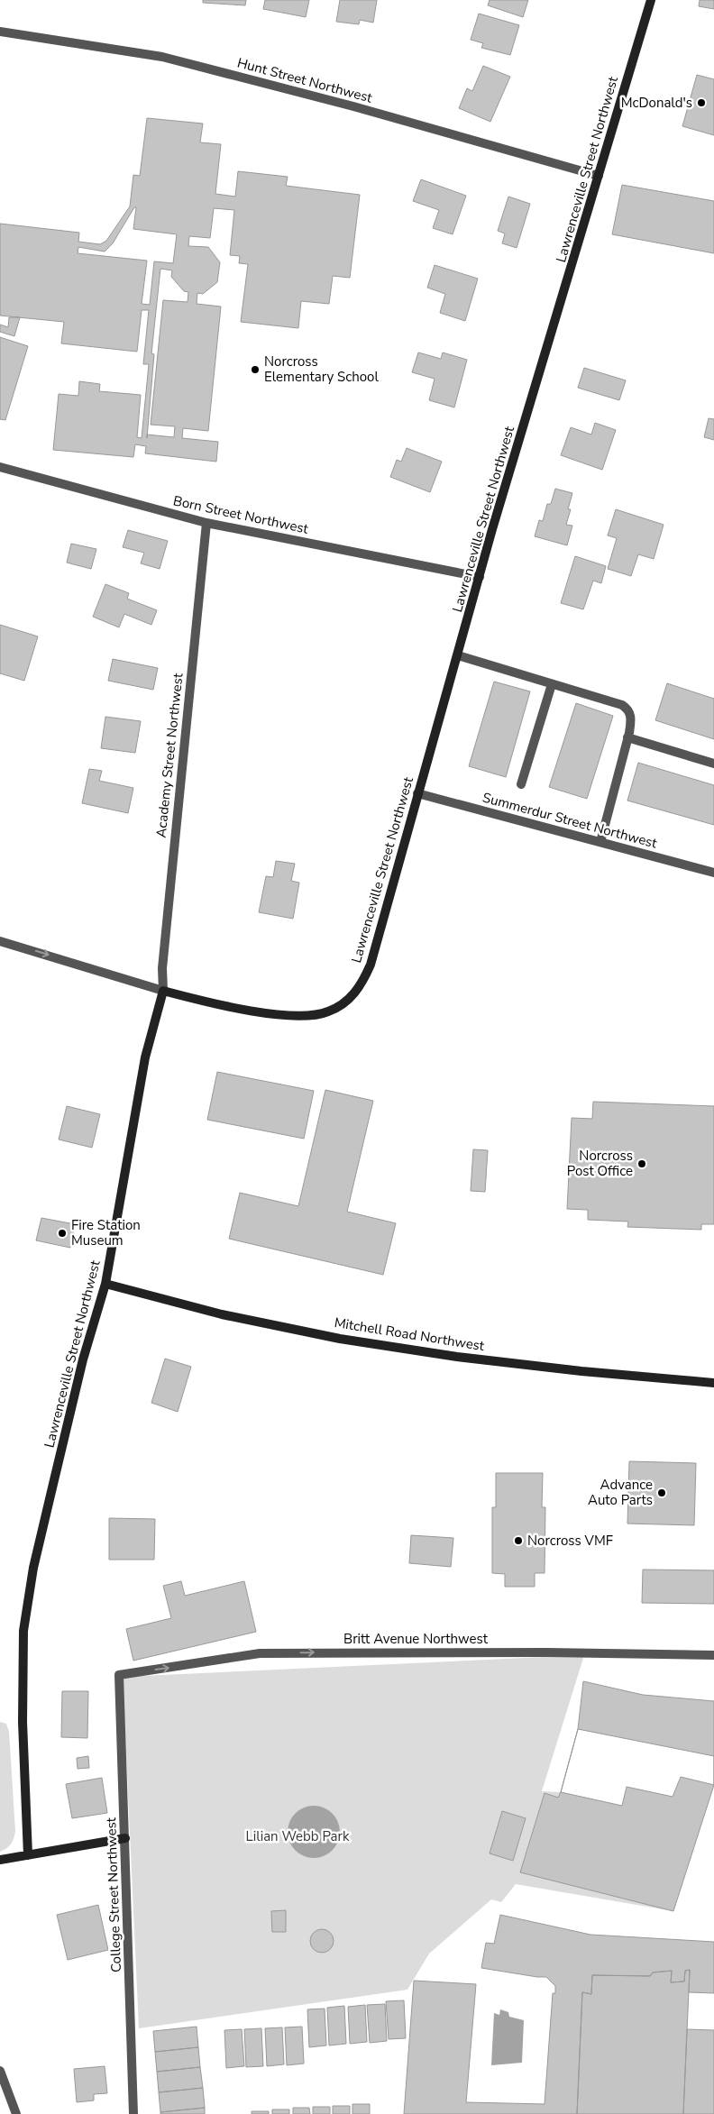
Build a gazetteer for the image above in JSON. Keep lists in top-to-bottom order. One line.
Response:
{"streets":{"street":["Hunt Street Northwest","Lawrenceville Street Northwest","Born Street Northwest","Academy Street Northwest","Summerdur Street Northwest","Mitchell Road Northwest","Britt Avenue Northwest","College Street Northwest"]},"crossings":[["Hunt Street Northwest","Lawrenceville Street Northwest"],["Lawrenceville Street Northwest","Born Street Northwest"],["Lawrenceville Street Northwest","Academy Street Northwest"],["Lawrenceville Street Northwest","Summerdur Street Northwest"],["Lawrenceville Street Northwest","Mitchell Road Northwest"],["Born Street Northwest","Academy Street Northwest"],["Britt Avenue Northwest","College Street Northwest"]],"one_way":["Britt Avenue Northwest"],"parks":["Lilian Webb Park"],"places":["McDonald's","Norcross Elementary School","Norcross Post Office","Fire Station Museum","Advance Auto Parts","Norcross VMF"]}
